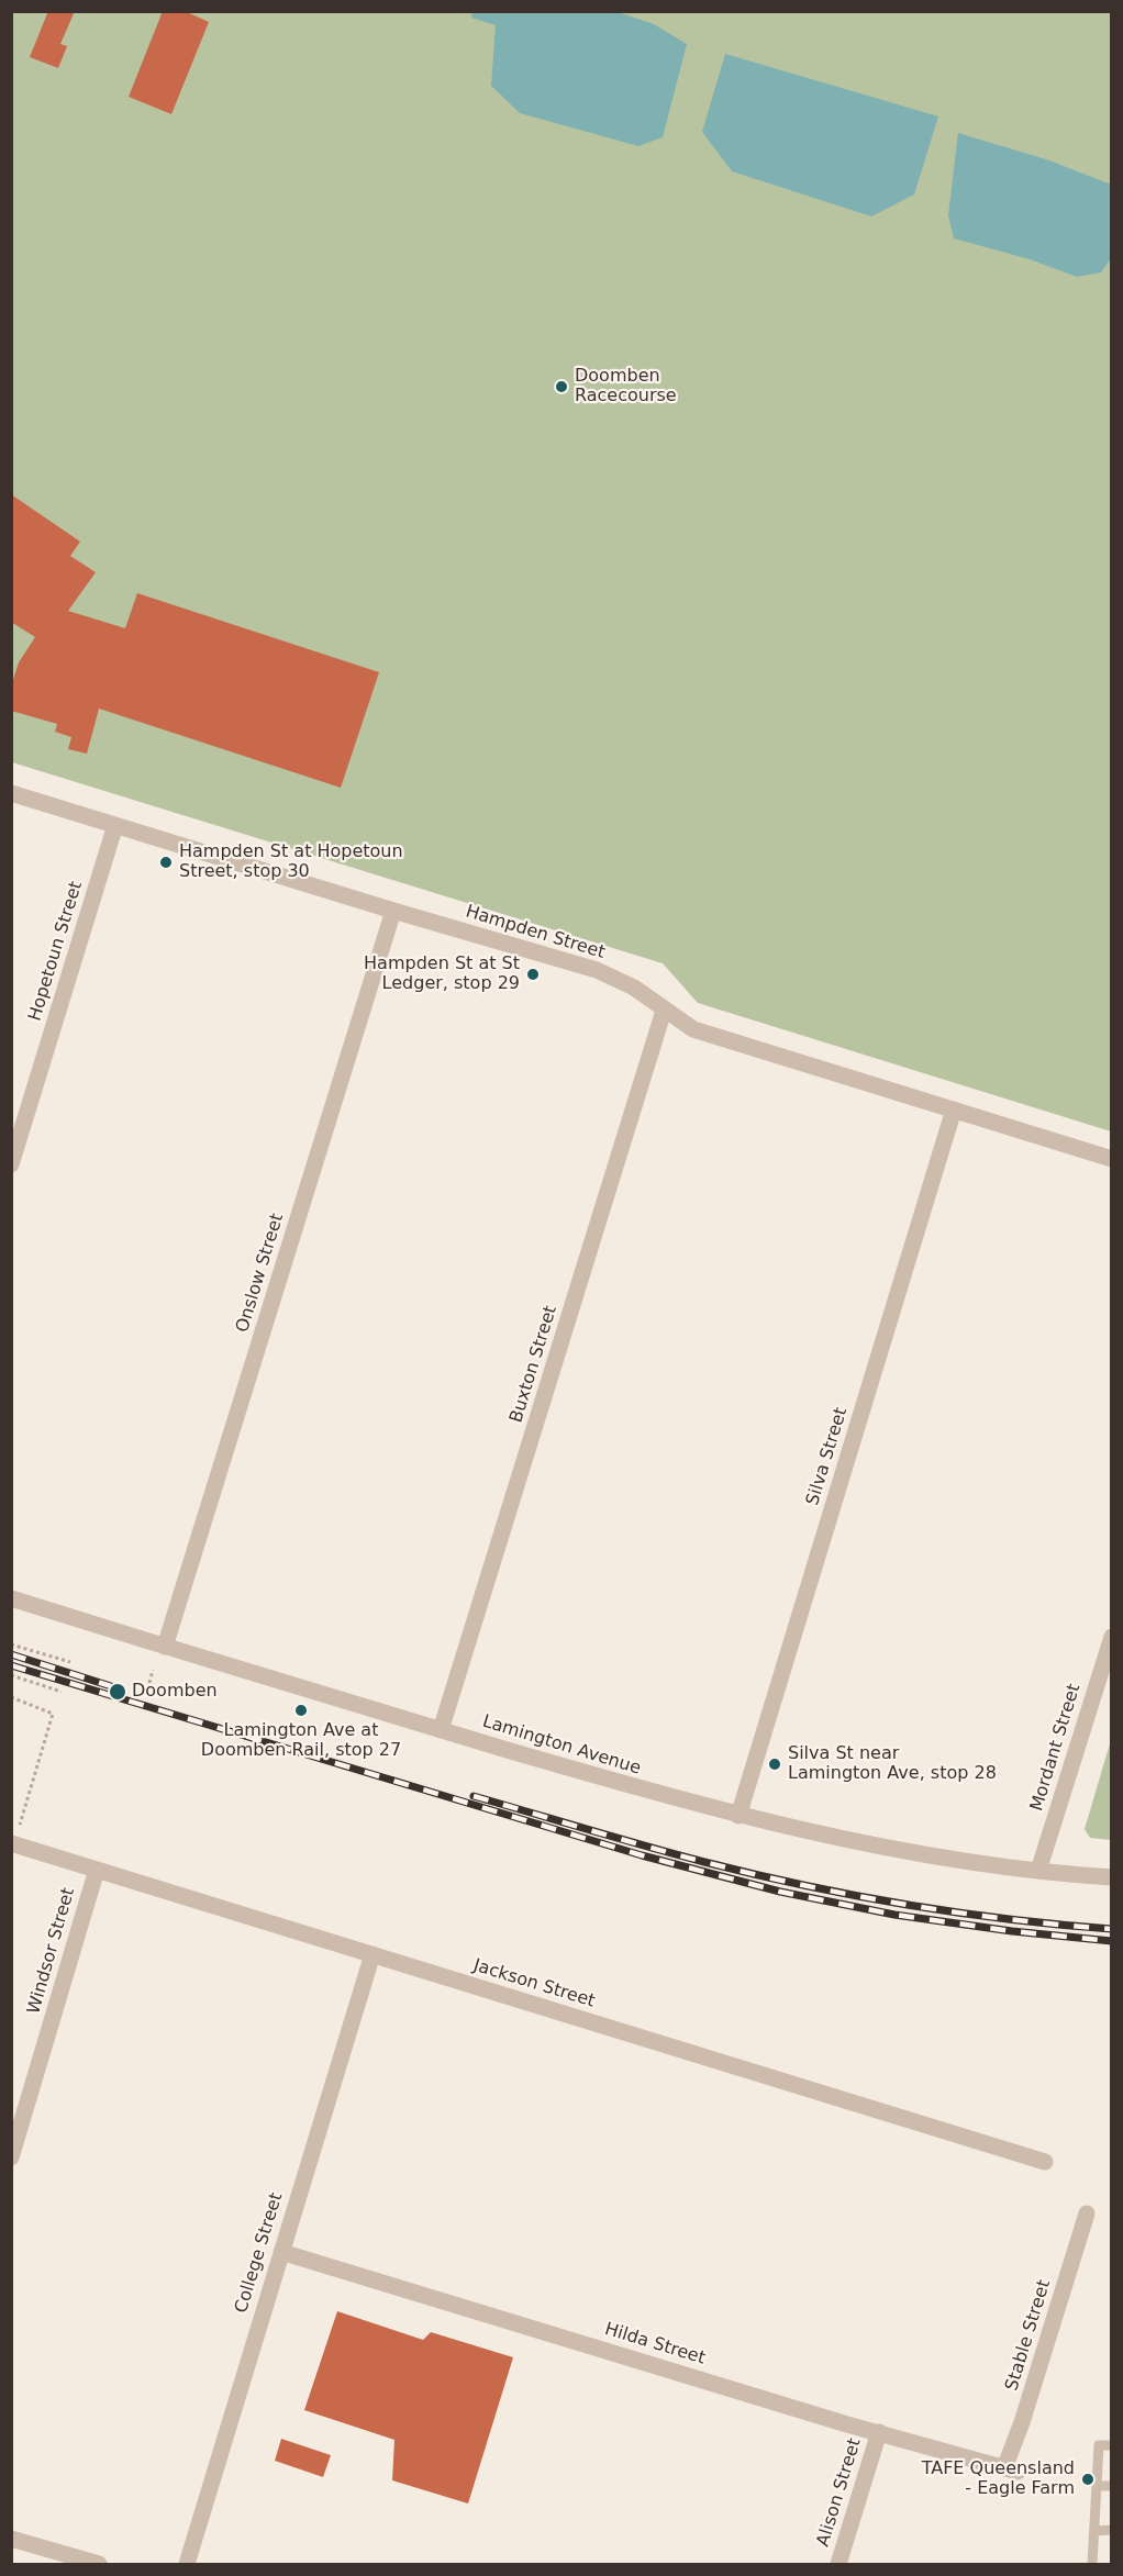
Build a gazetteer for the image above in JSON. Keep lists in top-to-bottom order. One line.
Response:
{"streets":{"street":["Hampden Street","Hopetoun Street","Onslow Street","Buxton Street","Silva Street","Lamington Avenue","Mordant Street","Windsor Street","Jackson Street","College Street","Stable Street","Hilda Street","Alison Street"]},"crossings":[["Hampden Street","Hopetoun Street"],["Hampden Street","Onslow Street"],["Hampden Street","Buxton Street"],["Hampden Street","Silva Street"],["Onslow Street","Lamington Avenue"],["Buxton Street","Lamington Avenue"],["Silva Street","Lamington Avenue"],["Lamington Avenue","Mordant Street"],["Windsor Street","Jackson Street"],["Jackson Street","College Street"],["College Street","Hilda Street"],["Stable Street","Hilda Street"],["Hilda Street","Alison Street"]],"places":["Doomben Racecourse","Hampden St at Hopetoun Street, stop 30","Hampden St at St Ledger, stop 29","Doomben","Lamington Ave at Doomben Rail, stop 27","Silva St near Lamington Ave, stop 28","TAFE Queensland - Eagle Farm"]}
